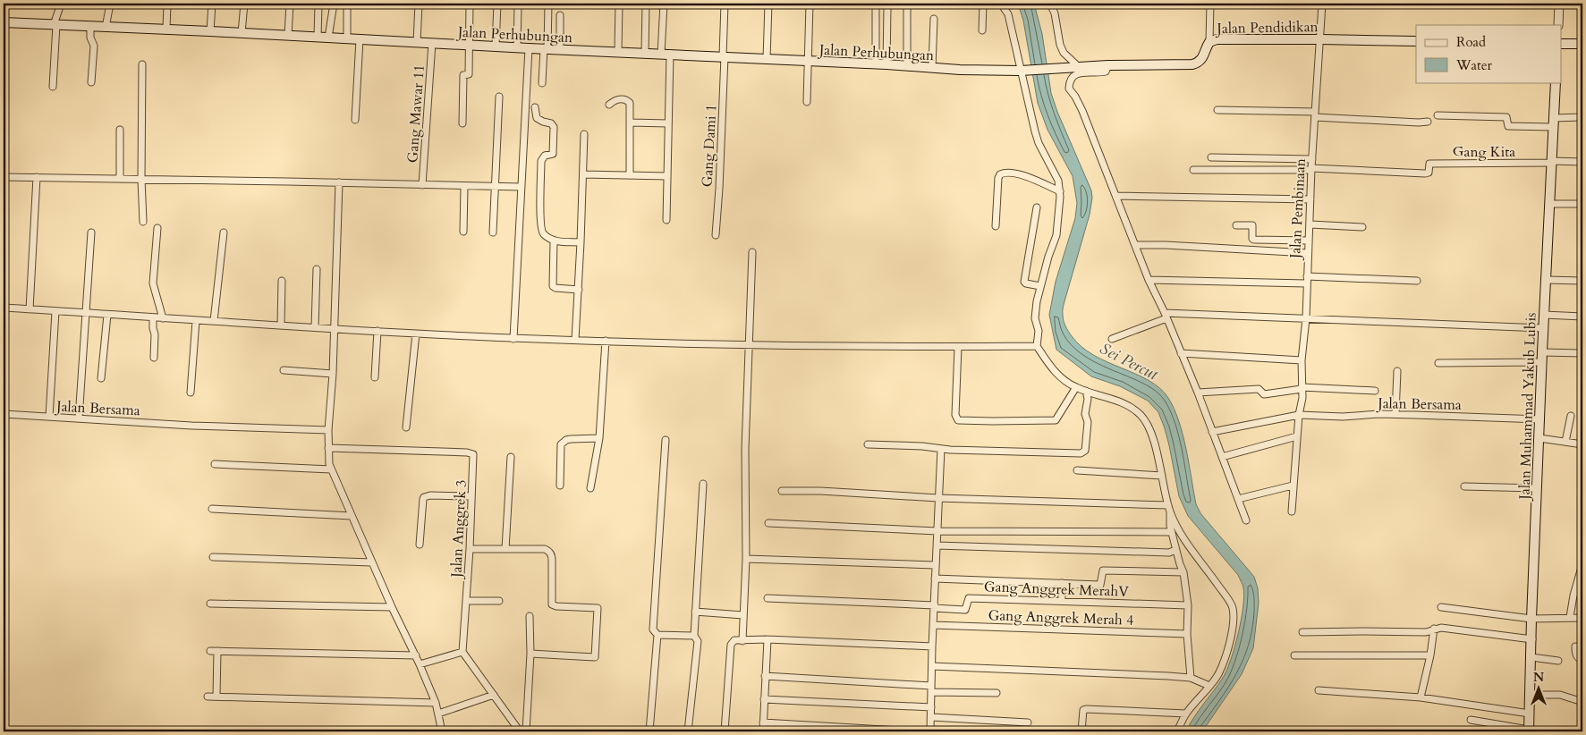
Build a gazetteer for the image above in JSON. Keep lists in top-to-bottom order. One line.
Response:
{"streets":{"main road":["Jalan Pendidikan","Jalan Perhubungan","Jalan Muhammad Yakub Lubis"],"street":["Gang Mawar 11","Gang Dami 1","Gang Kita","Jalan Pembinaan","Jalan Bersama","Jalan Anggrek 3","Gang Anggrek MerahV","Gang Anggrek Merah 4"]},"crossings":[["Jalan Pendidikan","Jalan Perhubungan"],["Jalan Pendidikan","Jalan Pembinaan"],["Jalan Perhubungan","Gang Mawar 11"],["Jalan Perhubungan","Gang Dami 1"],["Gang Kita","Jalan Pembinaan"],["Gang Kita","Jalan Muhammad Yakub Lubis"],["Jalan Pembinaan","Jalan Bersama"],["Jalan Bersama","Jalan Muhammad Yakub Lubis"]],"water":["Sei Percut"],"legend":["Road","Water"],"north":"top"}
